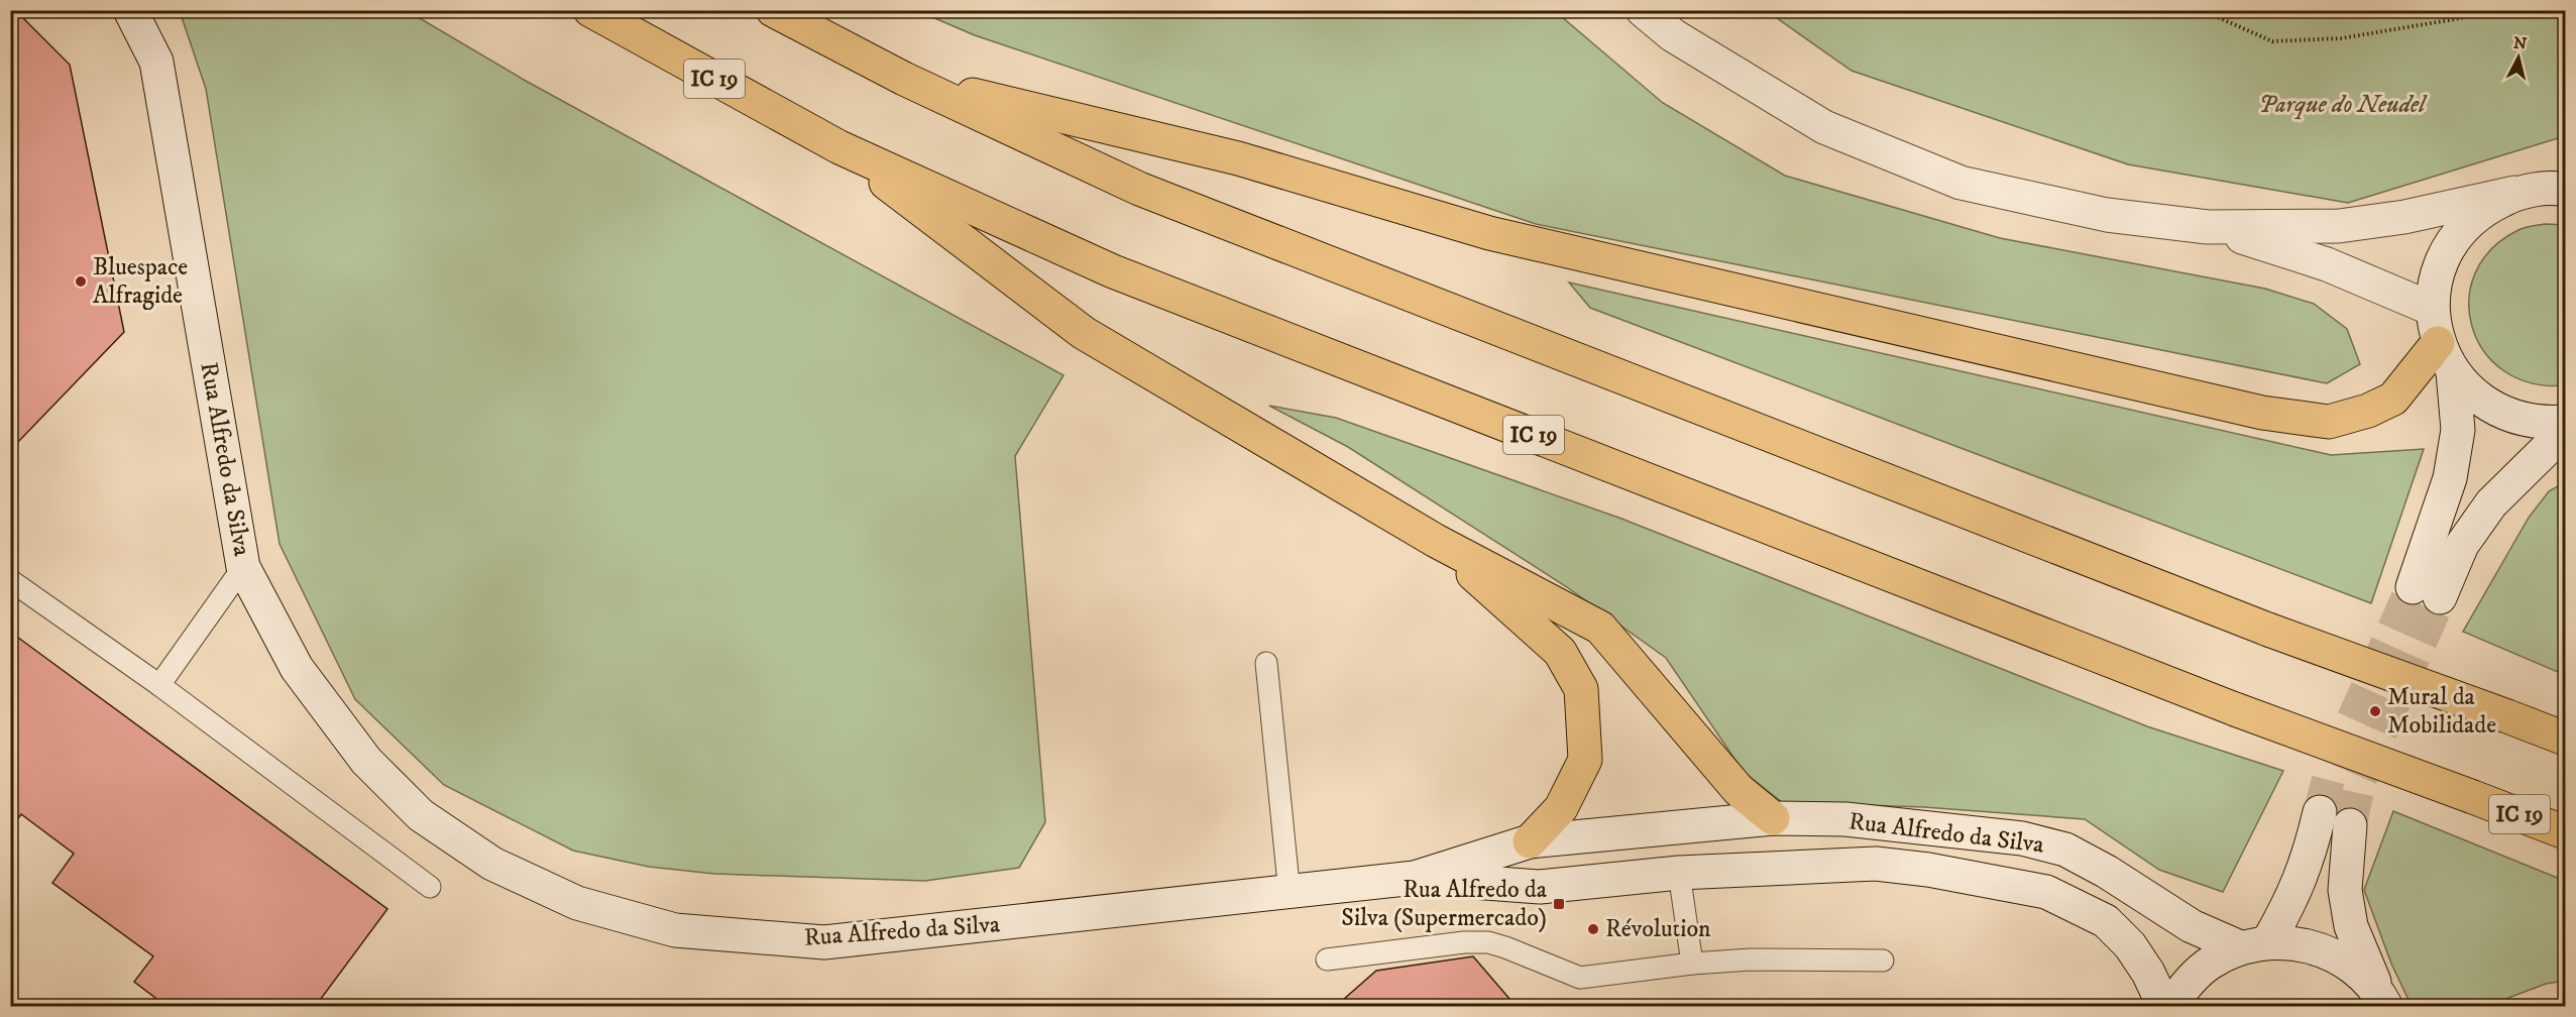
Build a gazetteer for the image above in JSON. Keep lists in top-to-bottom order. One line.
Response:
{"streets":{"highway":["IC 19"],"street":["Rua Alfredo da Silva"]},"parks":["Parque do Neudel"],"places":{"other":["Bluespace Alfragide","Mural da Mobilidade","Révolution"],"transit":["Rua Alfredo da Silva (Supermercado)"]},"north":"top"}
